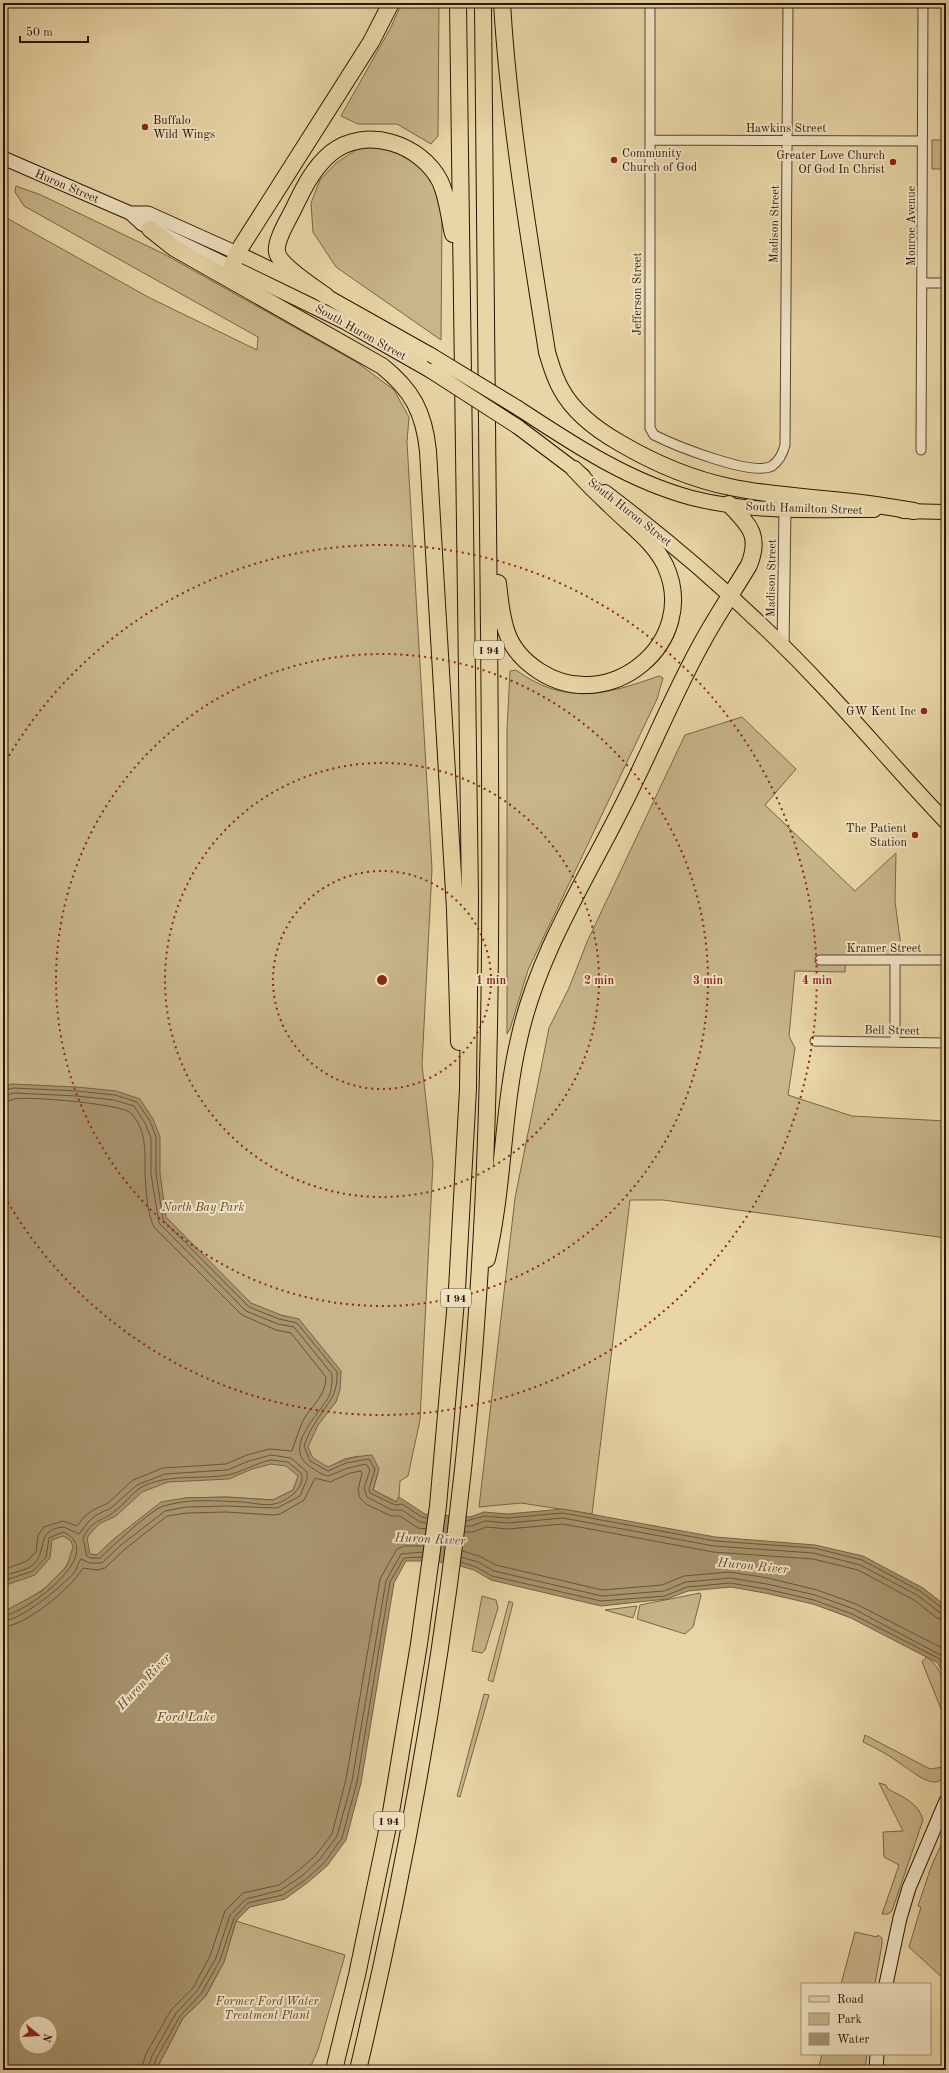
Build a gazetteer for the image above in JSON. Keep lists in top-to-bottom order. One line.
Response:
{"streets":{"highway":["I 94"],"main road":["Huron Street","South Huron Street","South Hamilton Street"],"street":["Hawkins Street","Madison Street","Monroe Avenue","Jefferson Street","Kramer Street","Bell Street"]},"crossings":[["Hawkins Street","Madison Street"],["Hawkins Street","Monroe Avenue"],["Hawkins Street","Jefferson Street"],["Huron Street","South Huron Street"],["Madison Street","Jefferson Street"],["Madison Street","South Huron Street"],["Madison Street","South Hamilton Street"],["South Huron Street","South Hamilton Street"]],"water":["Huron River","Ford Lake"],"parks":["North Bay Park","Former Ford Water Treatment Plant"],"places":["Buffalo Wild Wings","Community Church of God","Greater Love Church Of God In Christ","GW Kent Inc","The Patient Station"],"legend":["Road","Park","Water"],"scale_bar":"50 m","north":"right","rings":["1 min","2 min","3 min","4 min"]}
